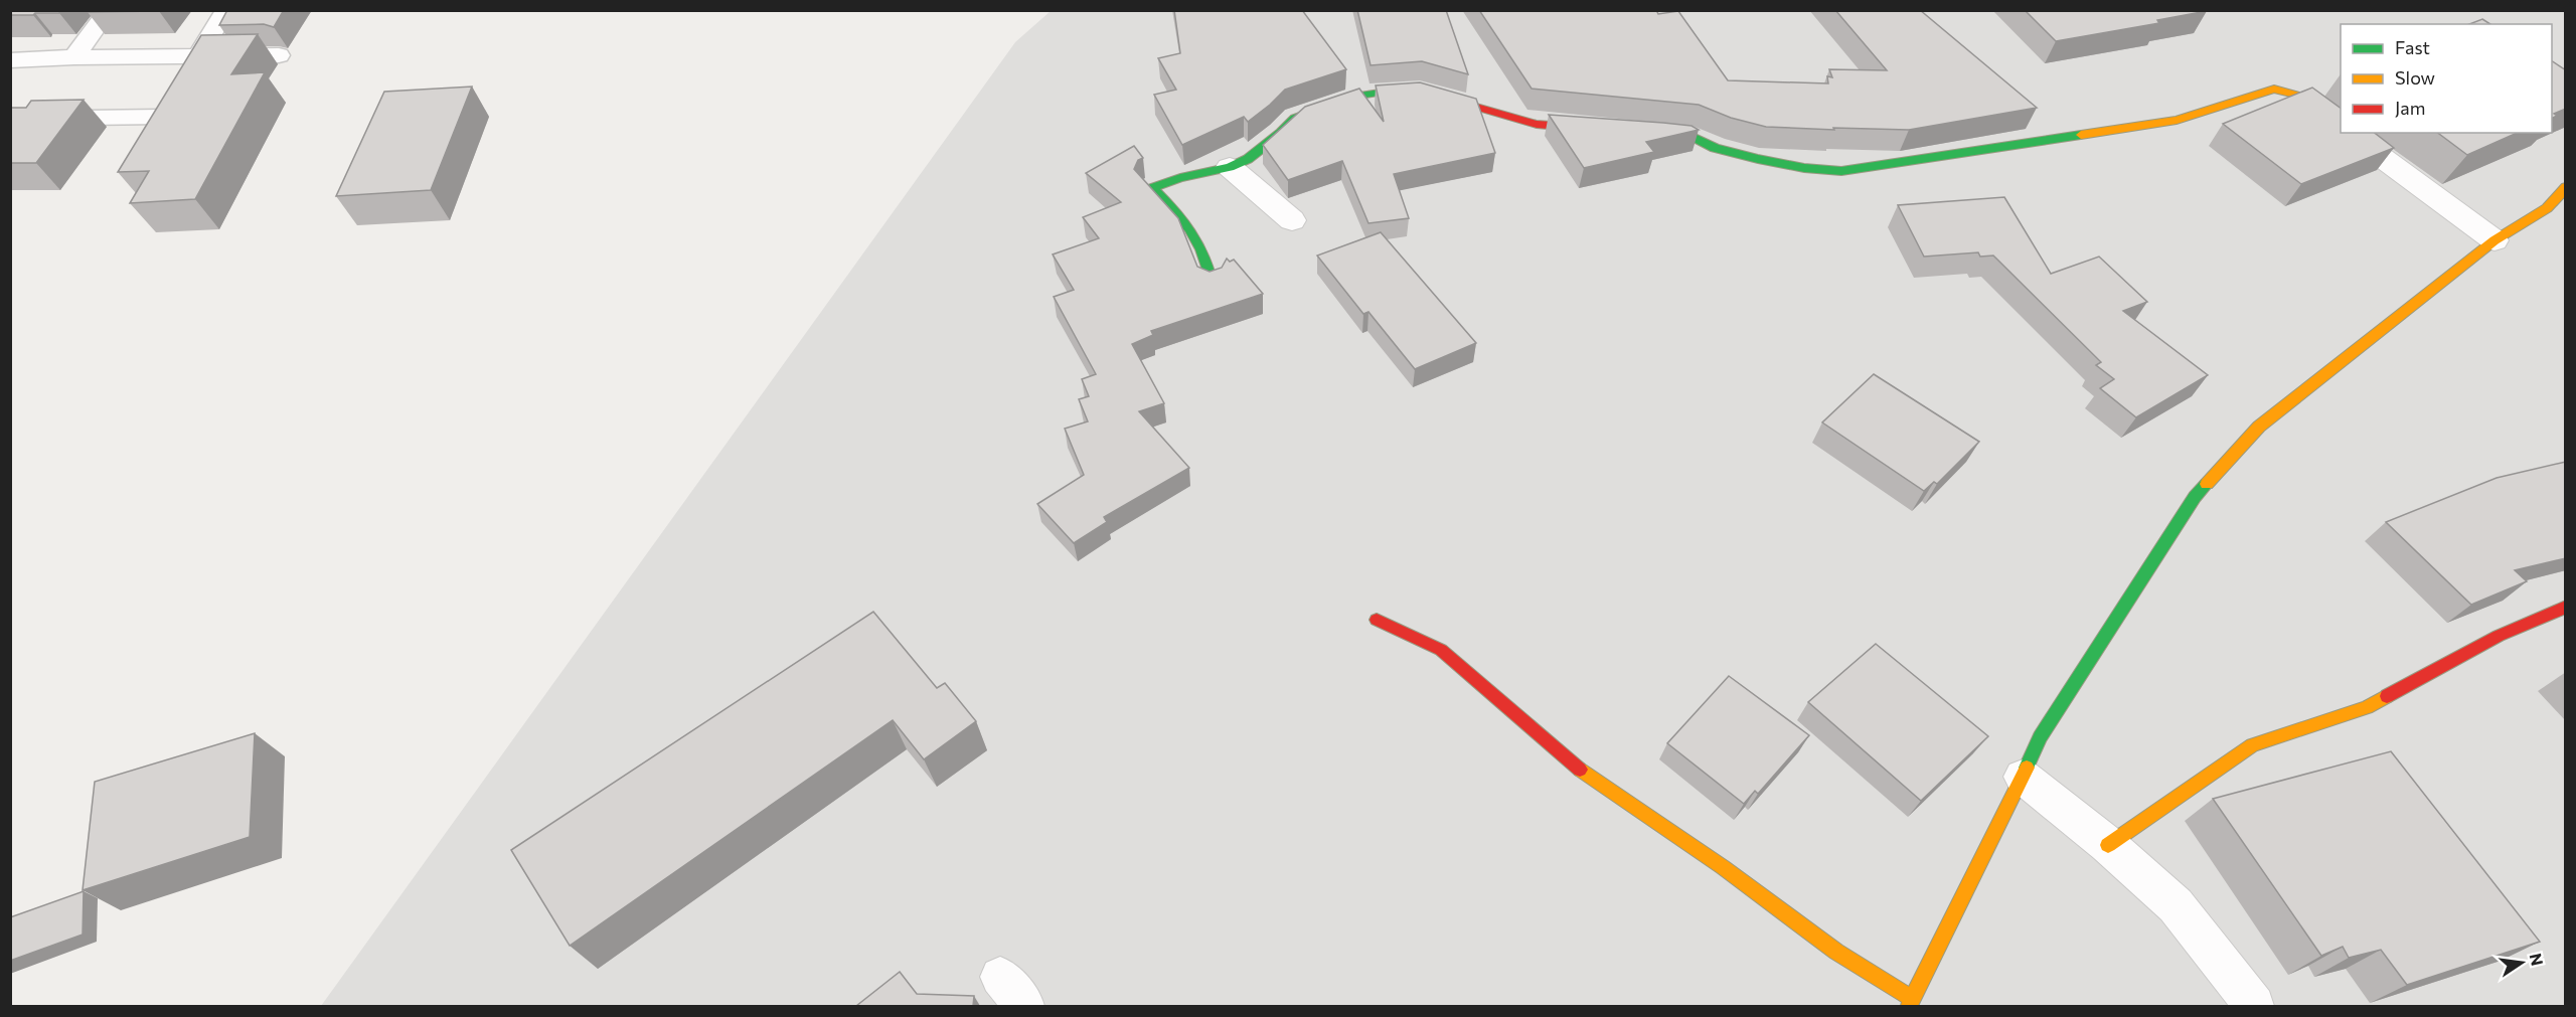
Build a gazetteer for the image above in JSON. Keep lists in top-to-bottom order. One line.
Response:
{"legend":["Fast","Slow","Jam"],"north":"right"}
